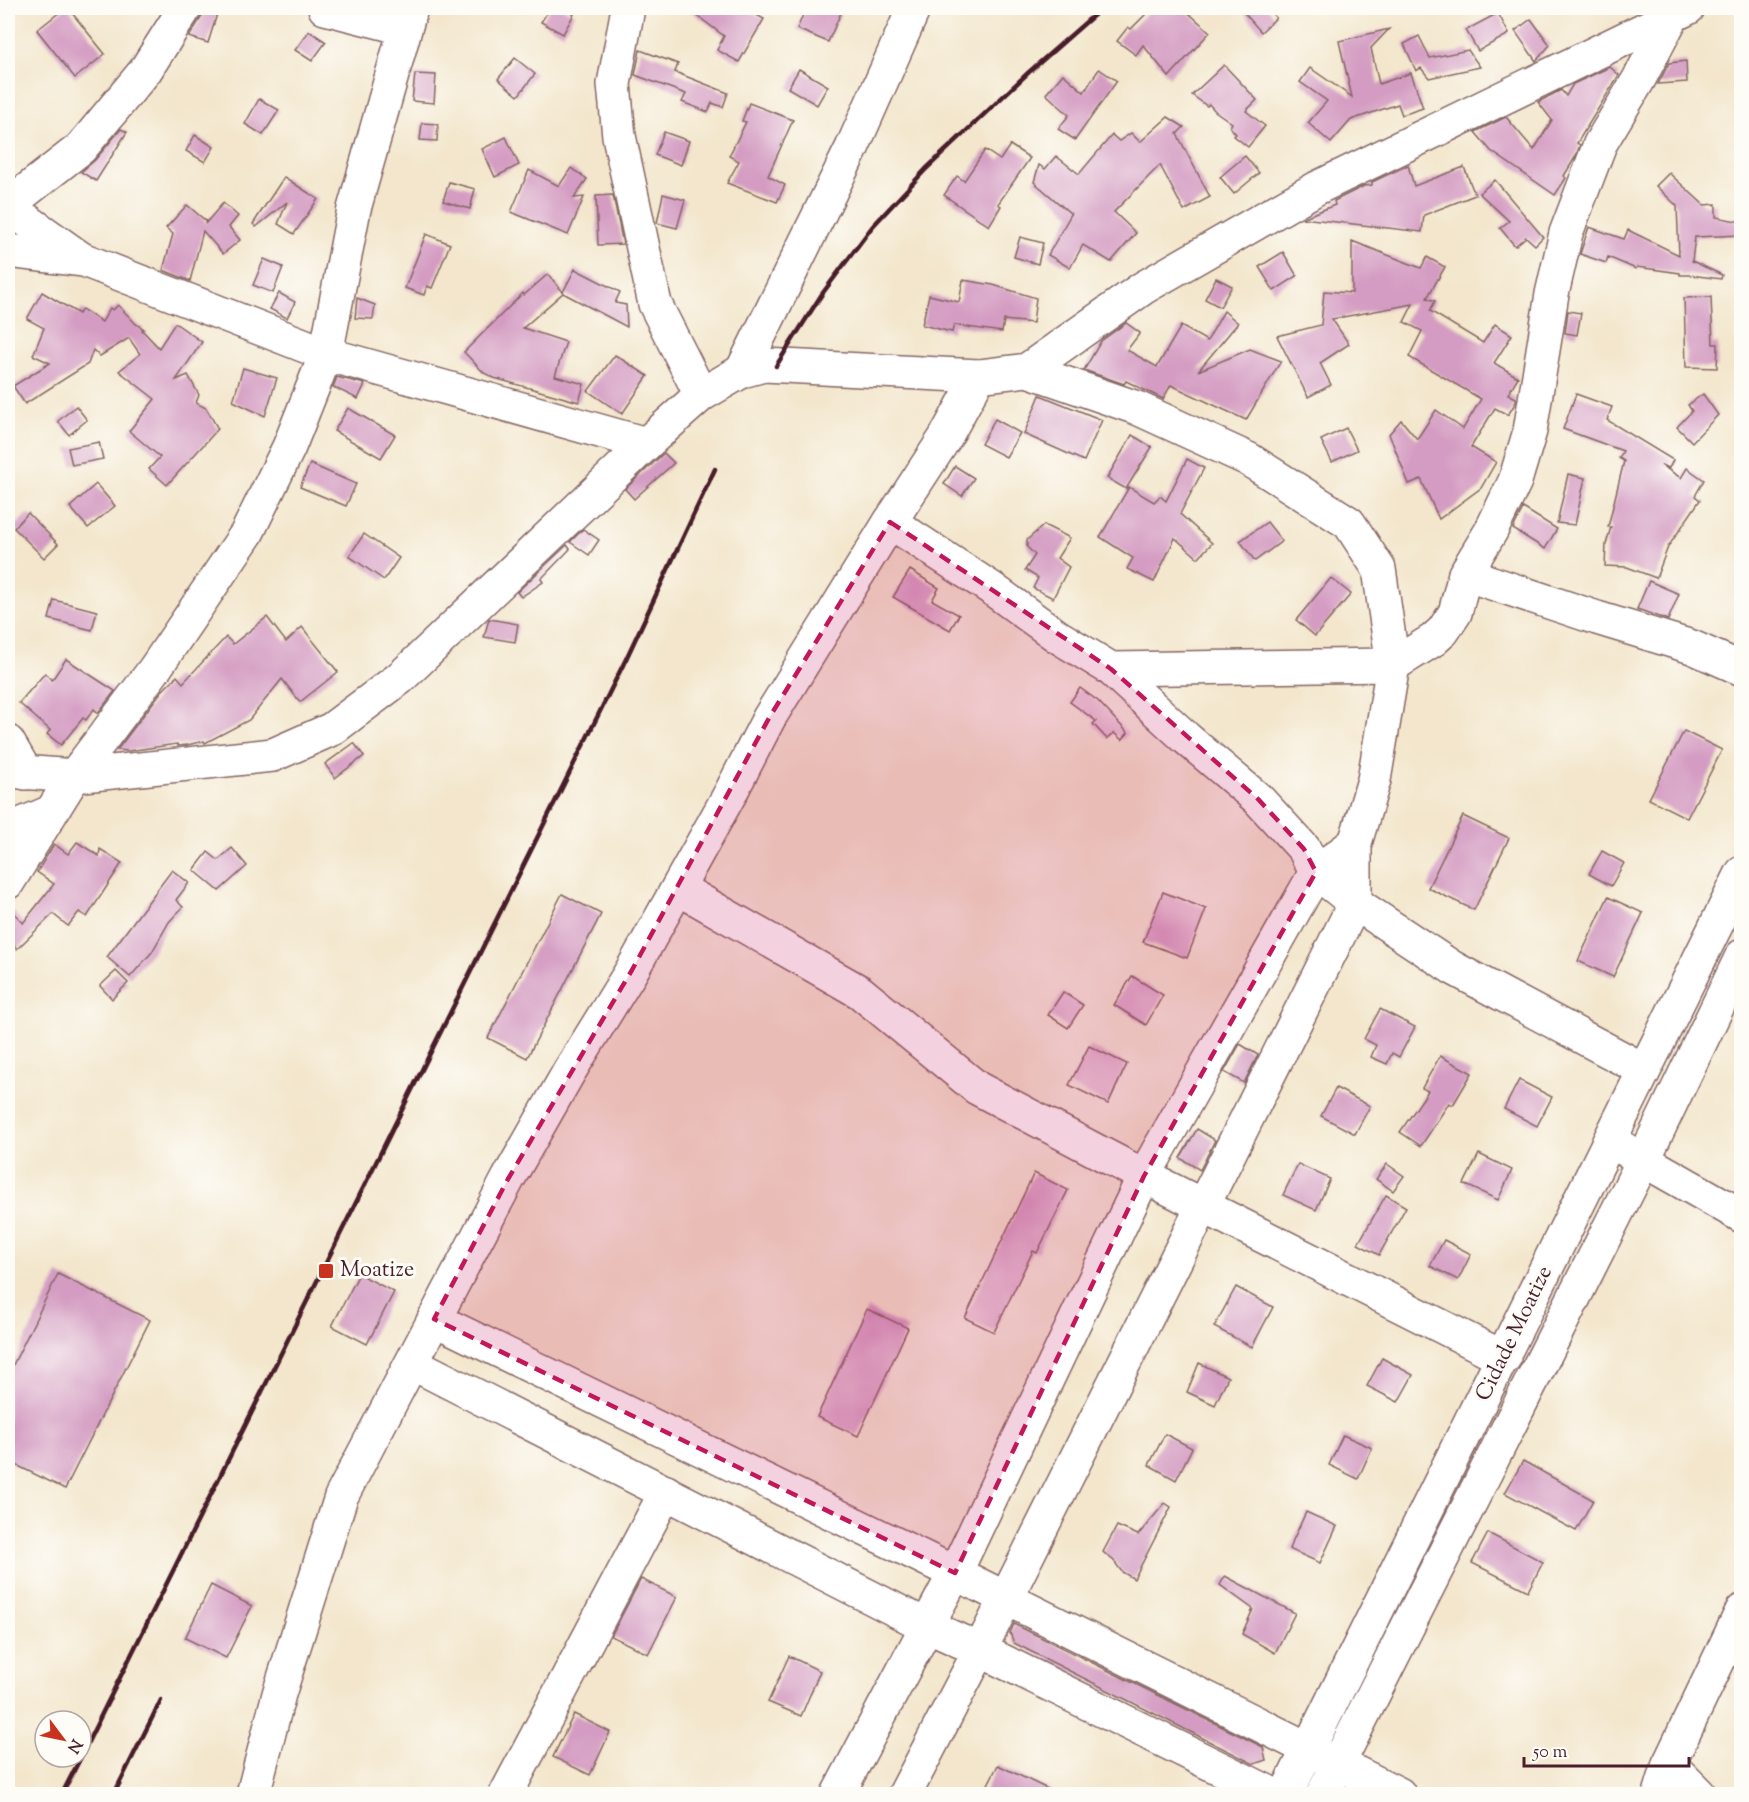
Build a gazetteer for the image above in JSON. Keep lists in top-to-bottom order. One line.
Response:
{"streets":{"main road":["Cidade Moatize"]},"places":{"transit":["Moatize"]},"scale_bar":"50 m","north":"bottom right"}
